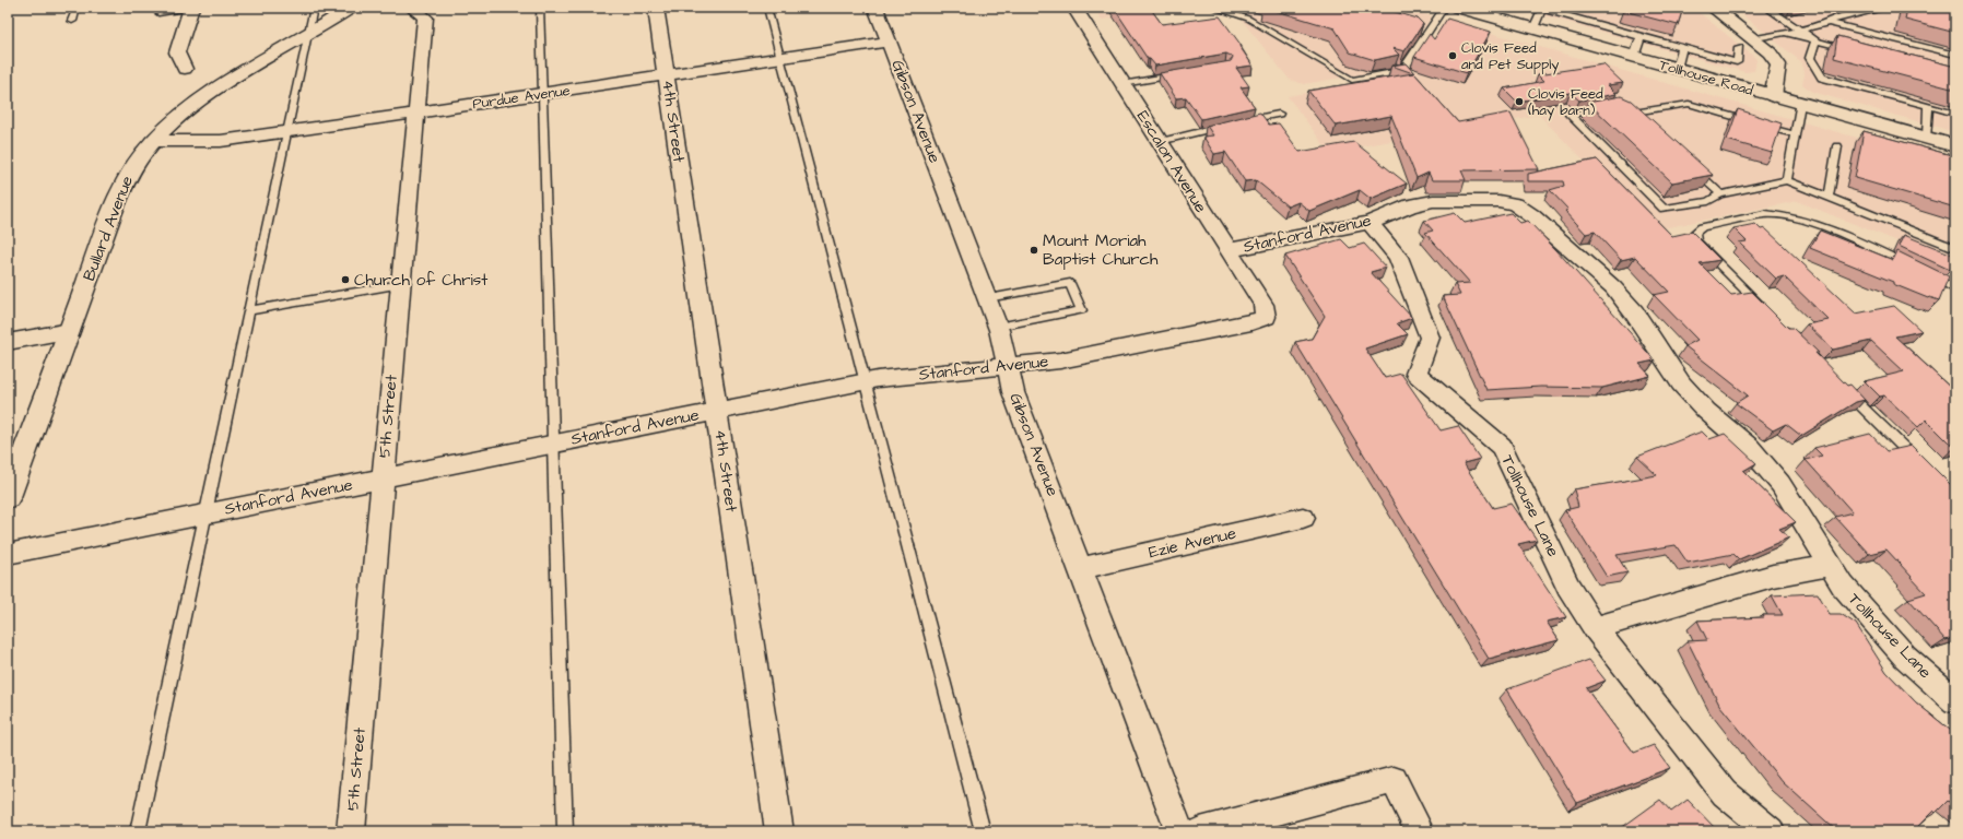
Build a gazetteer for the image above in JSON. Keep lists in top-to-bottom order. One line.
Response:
{"streets":{"main road":["Tollhouse Road","Bullard Avenue"],"street":["Purdue Avenue","Gibson Avenue","4th Street","Escalon Avenue","Stanford Avenue","5th Street","Tollhouse Lane","Ezie Avenue"]},"crossings":[["Purdue Avenue","Gibson Avenue"],["Purdue Avenue","4th Street"],["Purdue Avenue","Bullard Avenue"],["Purdue Avenue","5th Street"],["Gibson Avenue","Stanford Avenue"],["Gibson Avenue","Ezie Avenue"],["4th Street","Stanford Avenue"],["Escalon Avenue","Stanford Avenue"],["Stanford Avenue","5th Street"],["Stanford Avenue","Tollhouse Lane"]],"places":["Clovis Feed and Pet Supply","Clovis Feed (hay barn)","Mount Moriah Baptist Church","Church of Christ"]}
